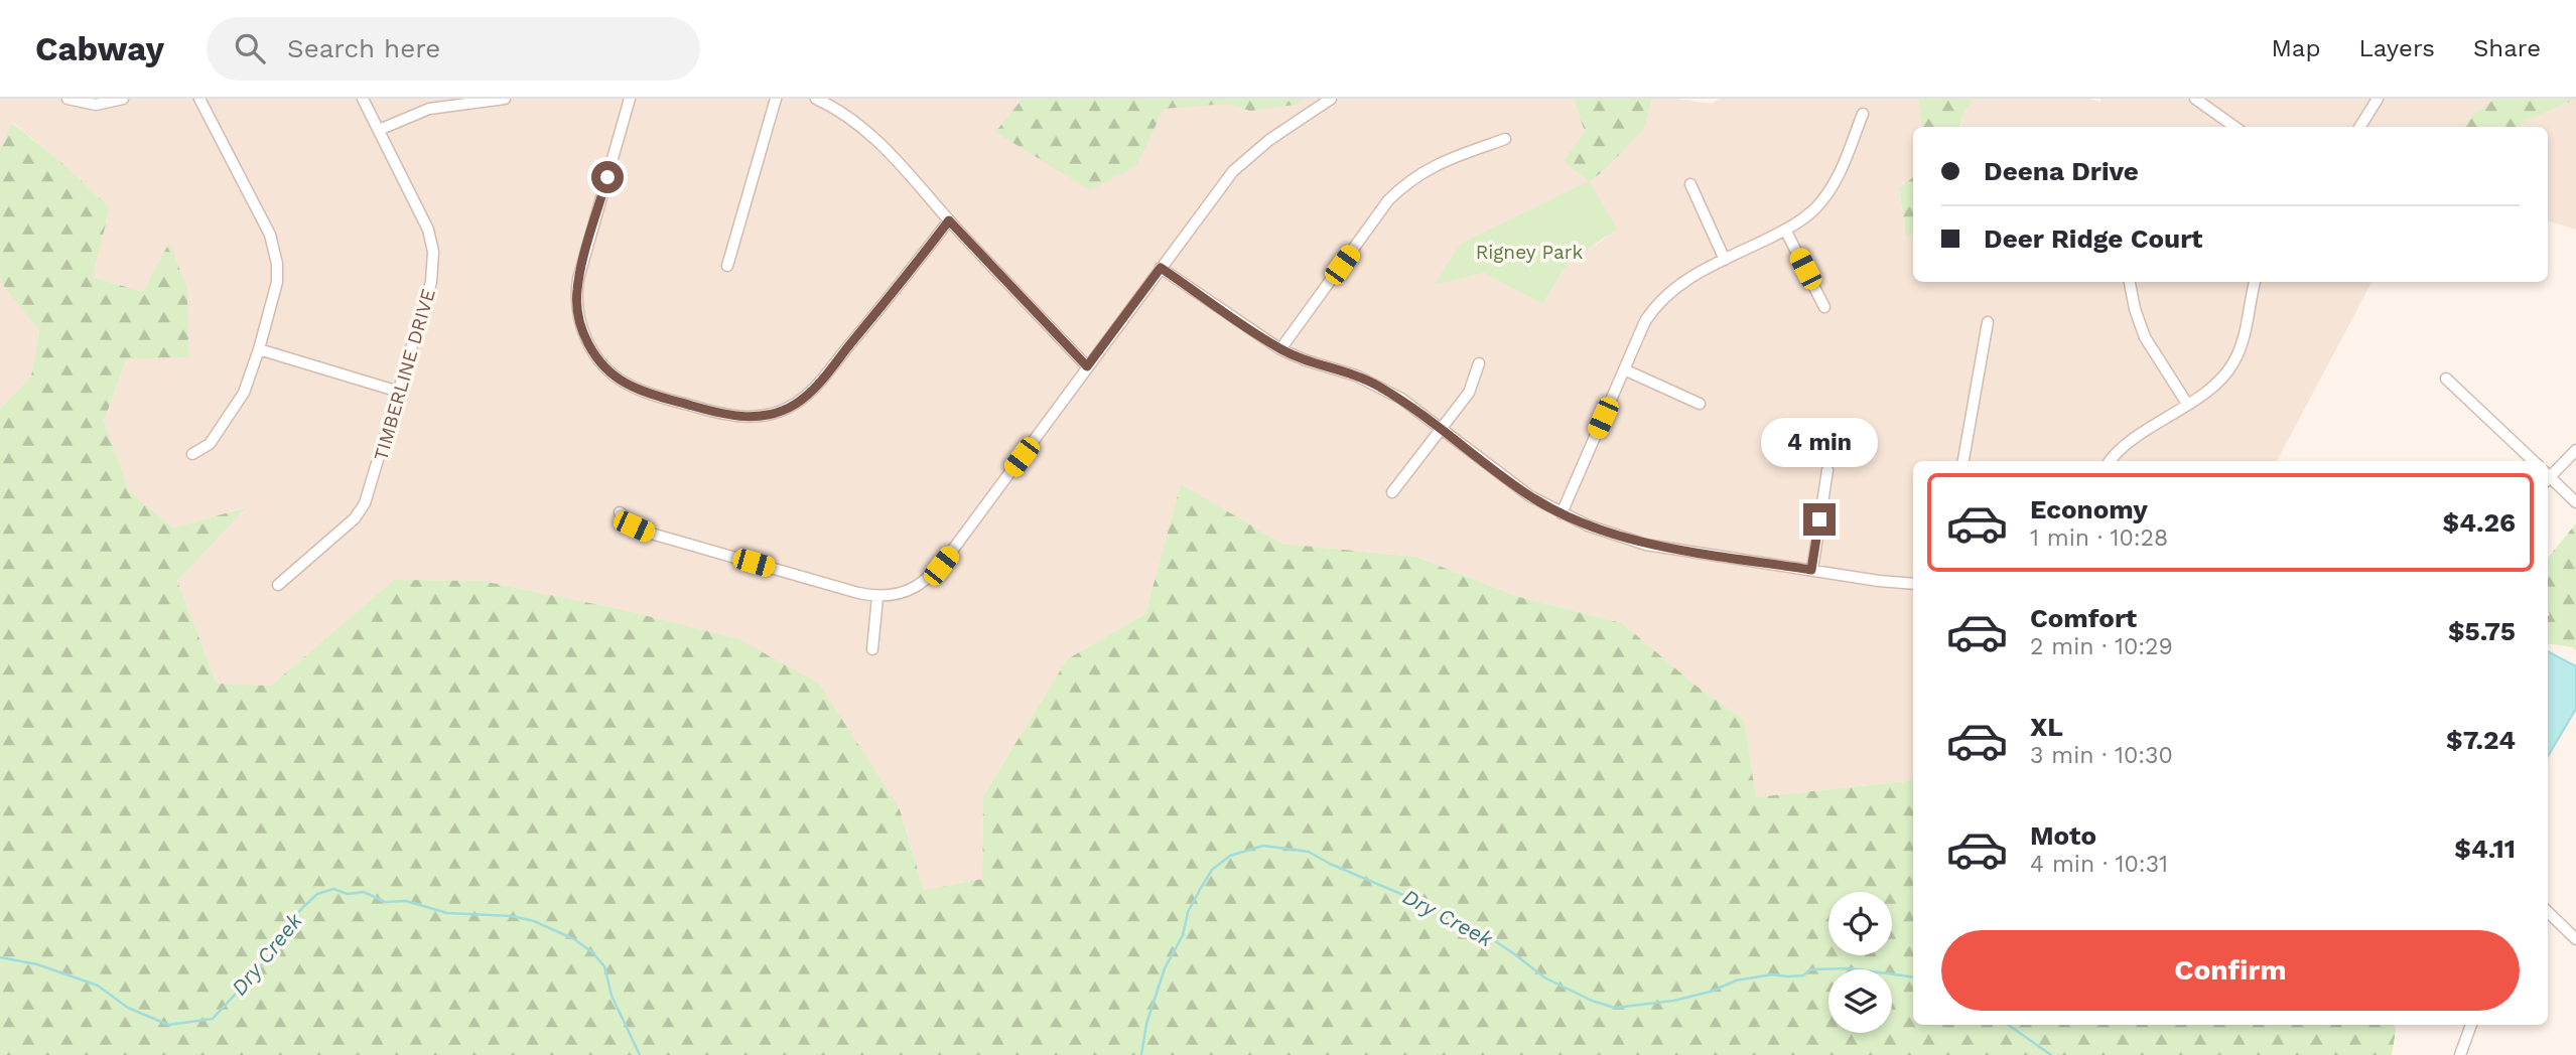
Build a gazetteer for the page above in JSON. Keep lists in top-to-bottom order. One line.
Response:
{"streets":{"street":["TIMBERLINE DRIVE"]},"water":["Dry Creek"],"parks":["Rigney Park"],"page":{"header":"Cabway","search":"Search here","nav":["Map","Layers","Share"],"banner":["Deena Drive","Deer Ridge Court"],"bubble":"4 min","list":[{"name":"Economy","note":"1 min · 10:28","value":"$4.26"},{"name":"Comfort","note":"2 min · 10:29","value":"$5.75"},{"name":"XL","note":"3 min · 10:30","value":"$7.24"},{"name":"Moto","note":"4 min · 10:31","value":"$4.11"}],"buttons":"Confirm"}}
